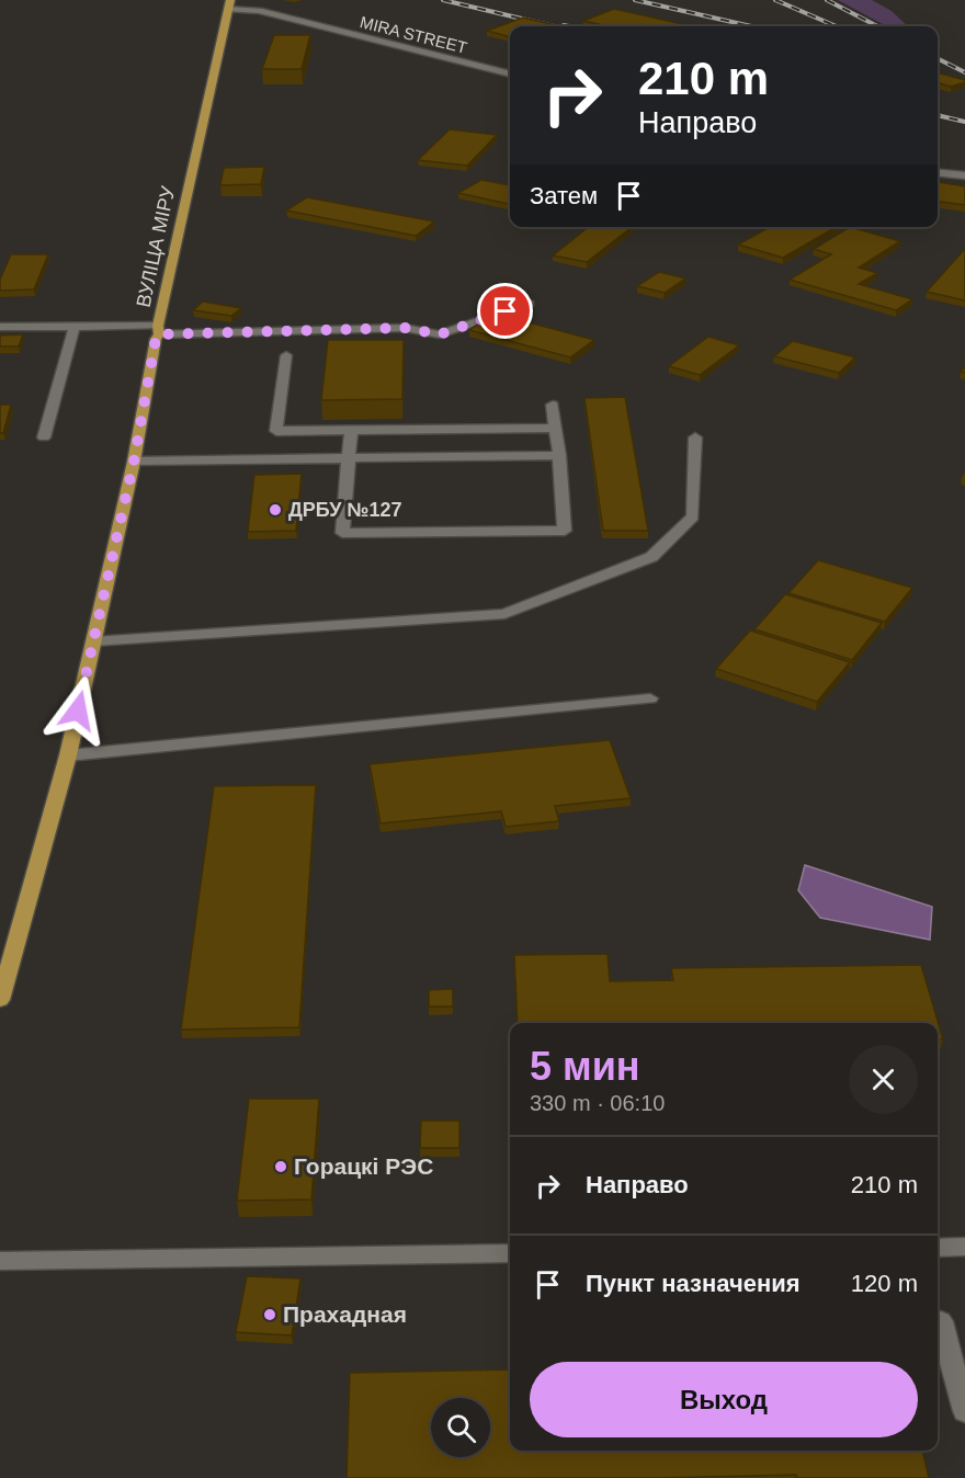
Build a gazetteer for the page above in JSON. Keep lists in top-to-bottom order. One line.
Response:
{"streets":{"main road":["ВУЛІЦА МІРУ"],"street":["MIRA STREET"]},"crossings":[["MIRA STREET","ВУЛІЦА МІРУ"]],"places":["ДРБУ №127","Горацкі РЭС","Прахадная"],"page":{"turn":["210 m","Направо"],"then":"Затем","heading":["5 мин","330 m · 06:10"],"list":[{"name":"Направо","value":"210 m"},{"name":"Пункт назначения","value":"120 m"}],"buttons":"Выход"}}
